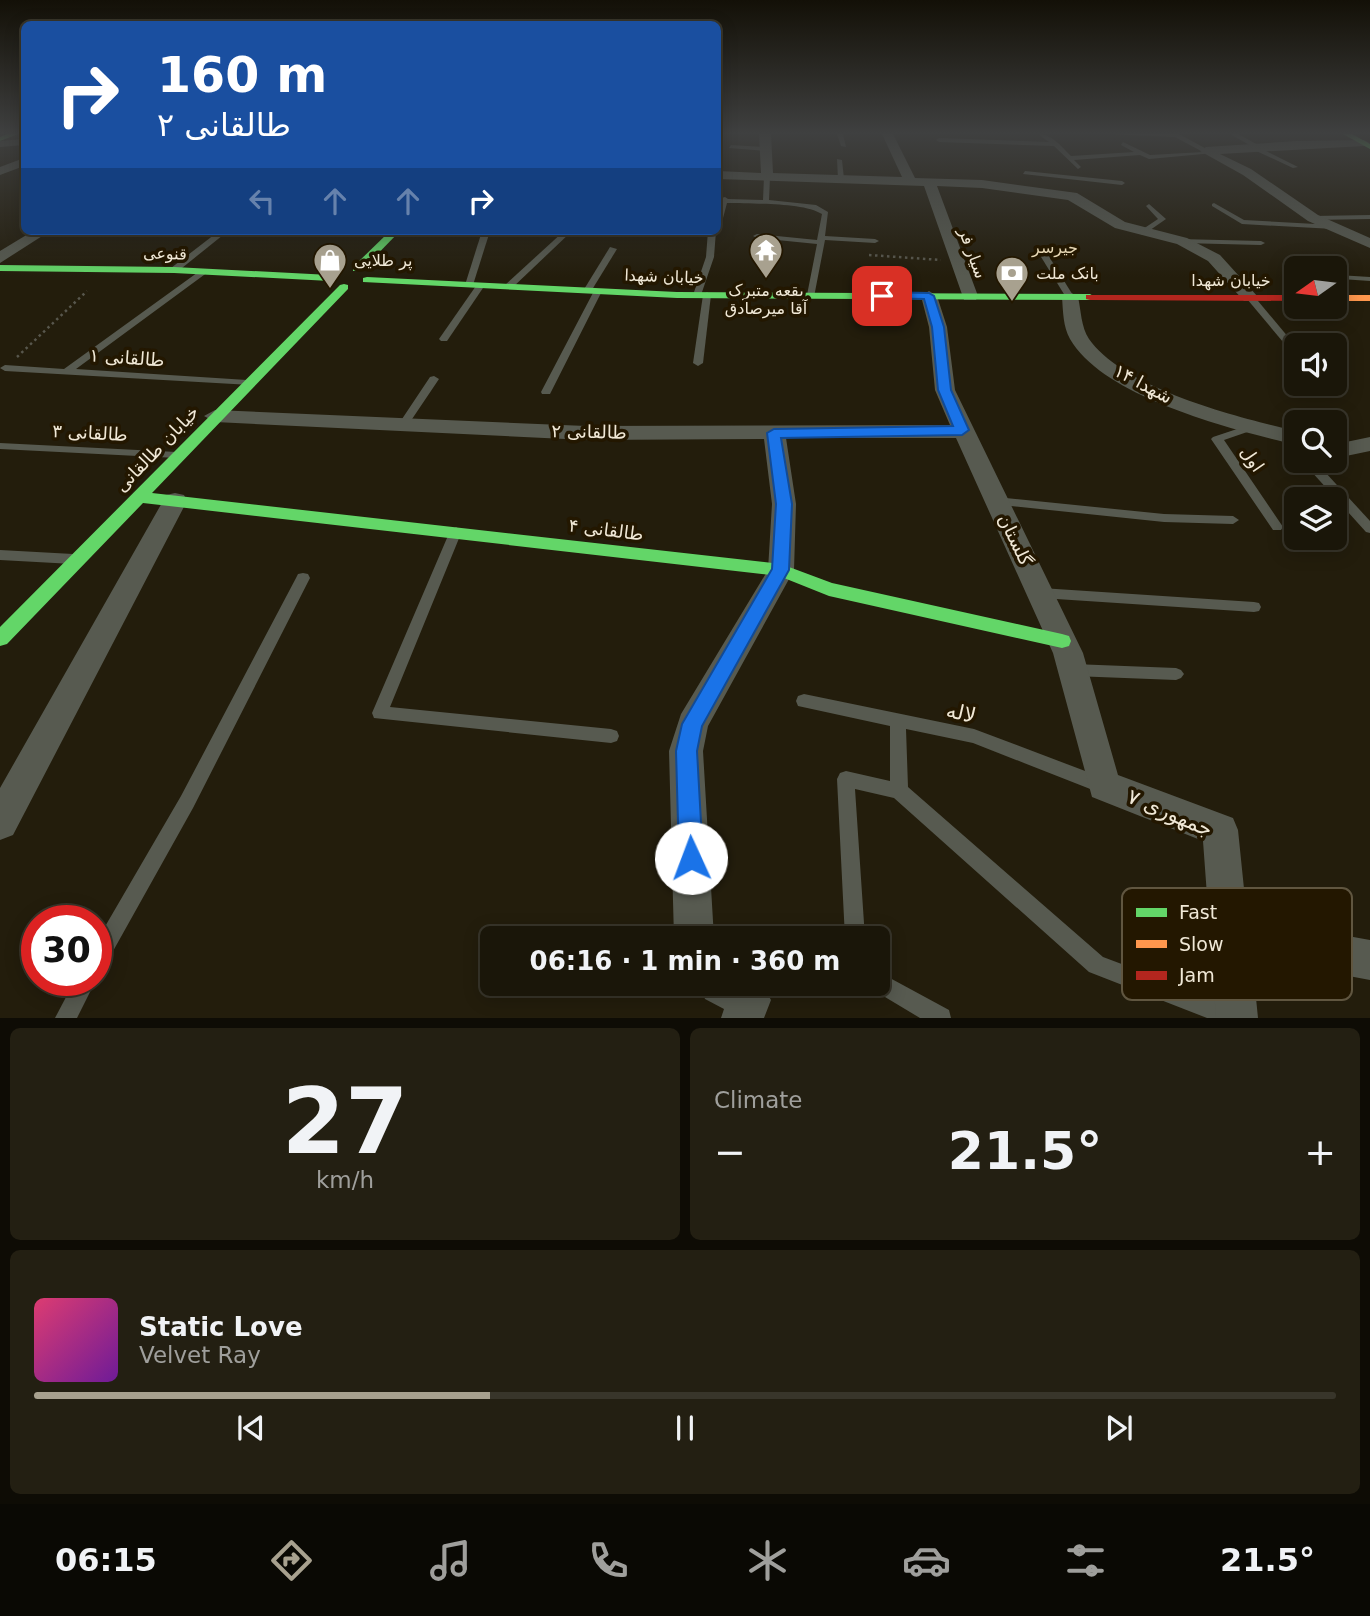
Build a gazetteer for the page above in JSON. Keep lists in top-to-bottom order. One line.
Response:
{"streets":{"main road":["قنوعی","خیابان شهدا","خیابان طالقانی","طالقانی ۴"],"street":["سیار فر","شهدا ۱۴","طالقانی ۲","گلستان","جمهوری ۷"],"lane":["طالقانی ۱","طالقانی ۳","اول","لاله"]},"crossings":[["سیار فر","خیابان شهدا"],["خیابان شهدا","شهدا ۱۴"],["خیابان شهدا","گلستان"],["طالقانی ۱","خیابان طالقانی"],["شهدا ۱۴","اول"],["طالقانی ۲","خیابان طالقانی"],["طالقانی ۲","گلستان"],["طالقانی ۳","خیابان طالقانی"],["خیابان طالقانی","طالقانی ۴"],["طالقانی ۴","گلستان"],["گلستان","لاله"],["گلستان","جمهوری ۷"],["لاله","جمهوری ۷"]],"districts":["جیرسر"],"places":{"temple":["بقعه متبرک آقا میرصادق"],"shop":["پر طلایی"],"bank":["بانک ملت"]},"legend":["Fast","Slow","Jam"],"north":"left","page":{"turn":["160 m","طالقانی ۲"],"limit":"30","trip":"06:16 · 1 min · 360 m","tile":[["27","km/h"],"Climate"],"heat":["−","21.5°","+"],"song":["Static Love","Velvet Ray"],"tabs":["06:15","21.5°"]}}
